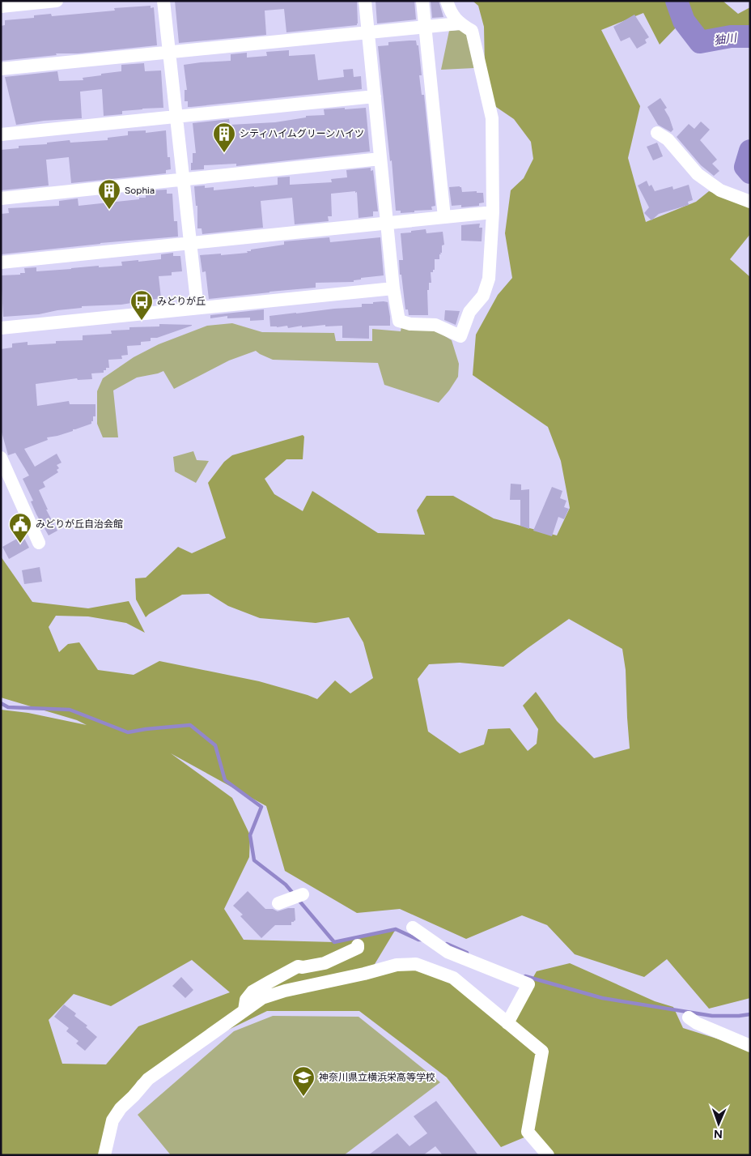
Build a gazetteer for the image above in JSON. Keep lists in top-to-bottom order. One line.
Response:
{"water":["㹨川"],"places":{"building":["シティハイムグリーンハイツ","Sophia"],"bus stop":["みどりが丘"],"public building":["みどりが丘自治会館"],"school or university":["神奈川県立横浜栄高等学校"]},"north":"bottom"}
